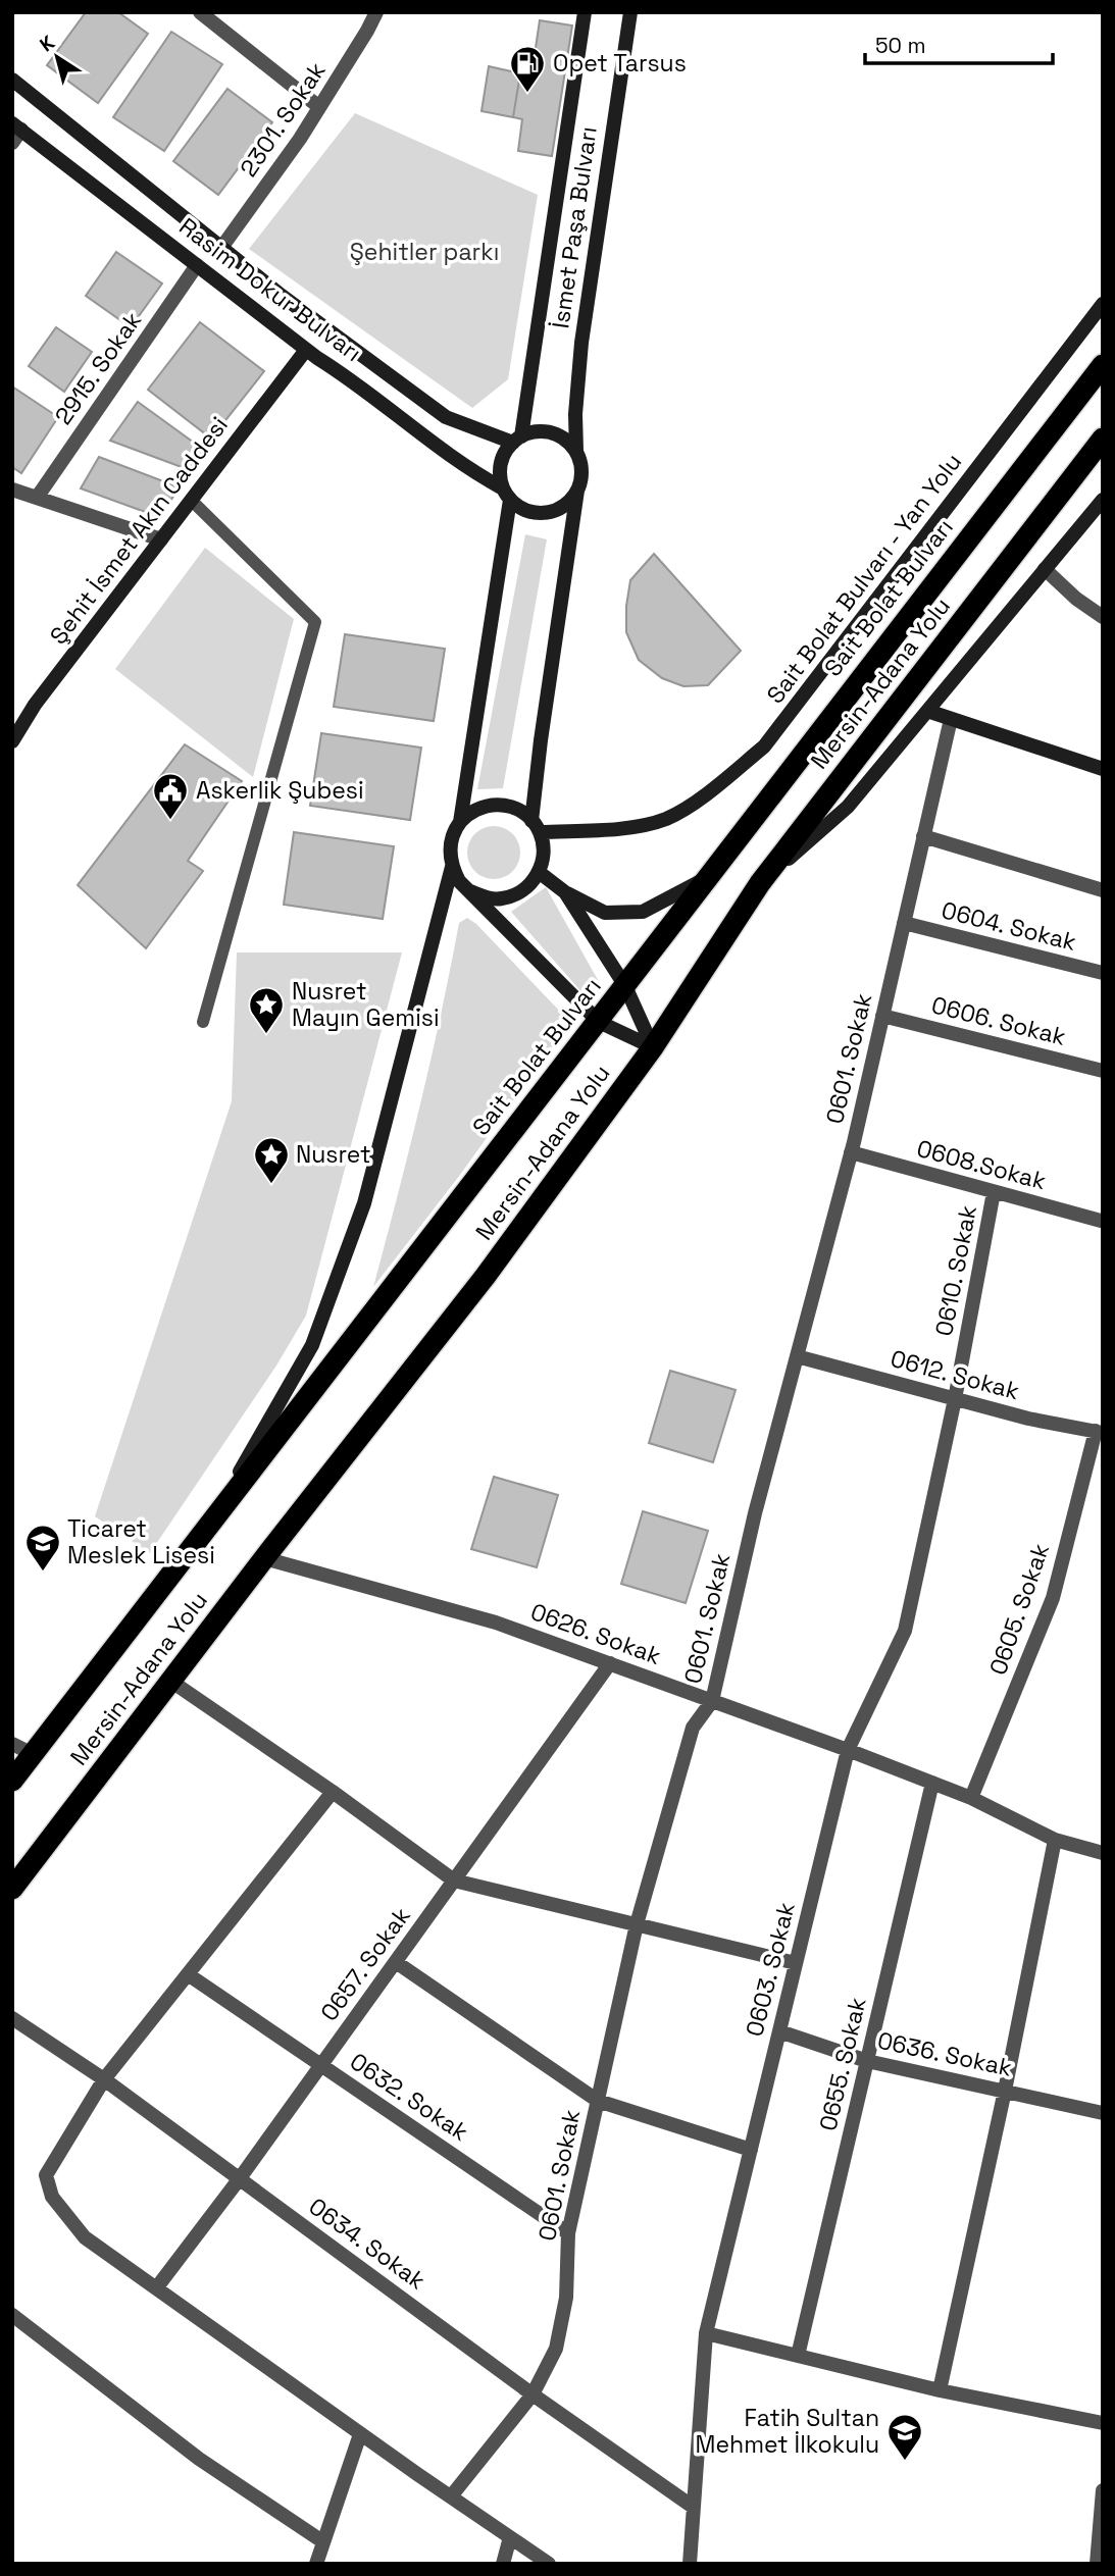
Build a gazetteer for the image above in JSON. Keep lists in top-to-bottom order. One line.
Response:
{"streets":{"highway":["Sait Bolat Bulvarı","Mersin-Adana Yolu"],"main road":["İsmet Paşa Bulvarı","Rasim Dokur Bulvarı","Şehit İsmet Akın Caddesi","Sait Bolat Bulvarı - Yan Yolu"],"street":["2301. Sokak","2915. Sokak","0604. Sokak","0606. Sokak","0601. Sokak","0608.Sokak","0610. Sokak","0612. Sokak","0605. Sokak","0626. Sokak","0657. Sokak","0603. Sokak","0636. Sokak","0655. Sokak","0632. Sokak","0634. Sokak"]},"crossings":[["İsmet Paşa Bulvarı","Rasim Dokur Bulvarı"],["Rasim Dokur Bulvarı","2915. Sokak"],["Rasim Dokur Bulvarı","Şehit İsmet Akın Caddesi"],["Mersin-Adana Yolu","0626. Sokak"],["0604. Sokak","0601. Sokak"],["0606. Sokak","0601. Sokak"],["0601. Sokak","0608.Sokak"],["0601. Sokak","0612. Sokak"],["0601. Sokak","0626. Sokak"],["0601. Sokak","0632. Sokak"],["0601. Sokak","0634. Sokak"],["0608.Sokak","0610. Sokak"],["0610. Sokak","0612. Sokak"],["0610. Sokak","0603. Sokak"],["0612. Sokak","0605. Sokak"],["0612. Sokak","0603. Sokak"],["0605. Sokak","0626. Sokak"],["0626. Sokak","0657. Sokak"],["0626. Sokak","0603. Sokak"],["0626. Sokak","0655. Sokak"],["0657. Sokak","0632. Sokak"],["0657. Sokak","0634. Sokak"],["0603. Sokak","0636. Sokak"],["0603. Sokak","0634. Sokak"],["0636. Sokak","0655. Sokak"]],"parks":["Şehitler parkı"],"places":{"fuel station":["Opet Tarsus"],"public building":["Askerlik Şubesi"],"place":["Nusret Mayın Gemisi","Nusret"],"school or university":["Ticaret Meslek Lisesi","Fatih Sultan Mehmet İlkokulu"]},"scale_bar":"50 m","north":"top left"}
